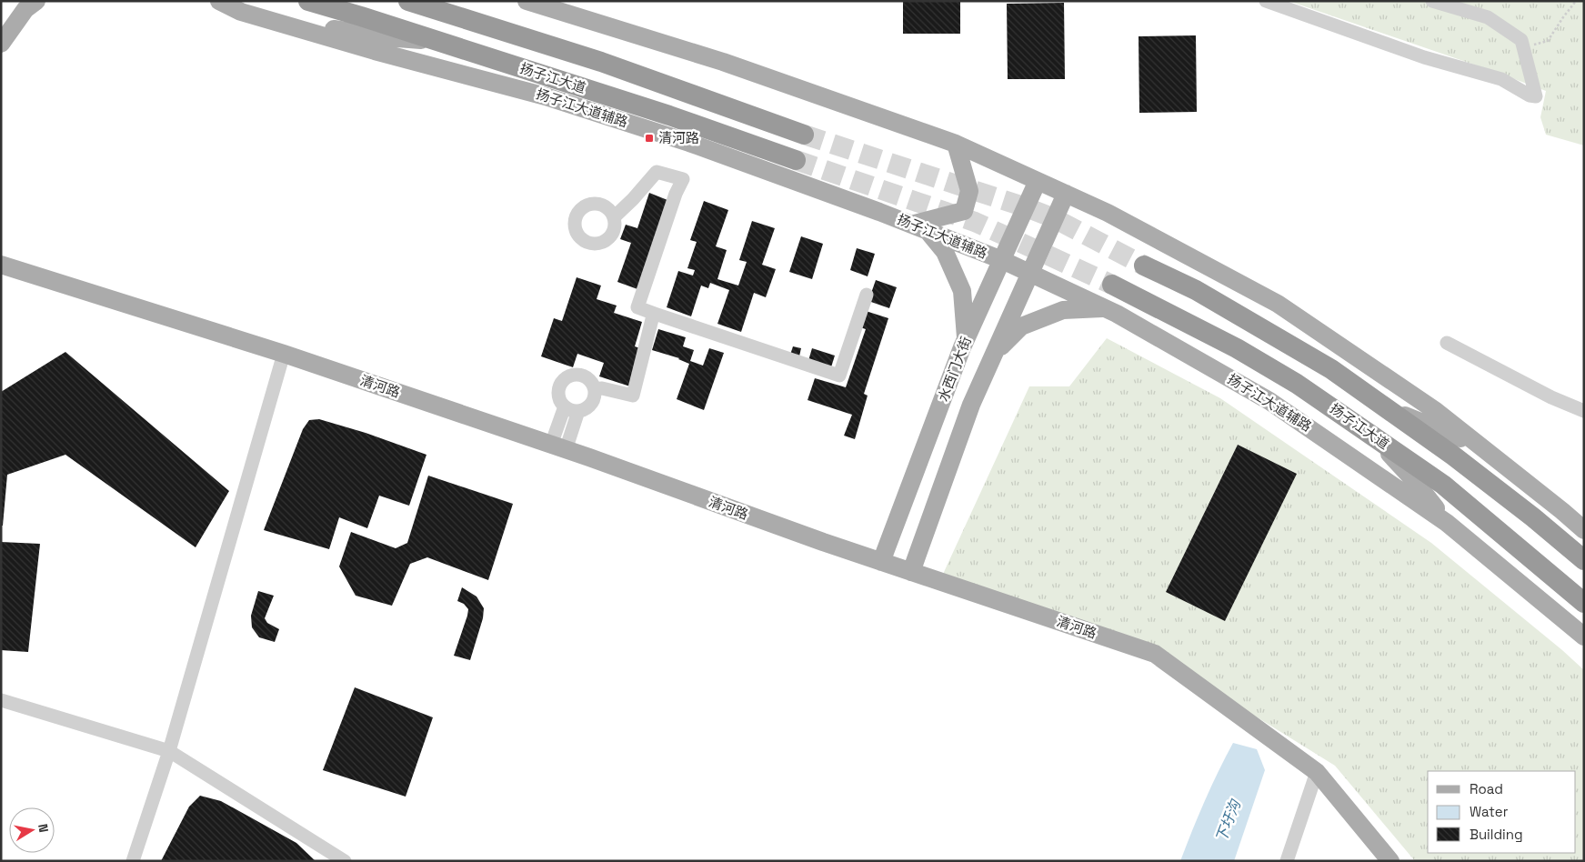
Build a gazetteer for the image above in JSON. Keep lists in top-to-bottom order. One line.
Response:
{"streets":{"highway":["扬子江大道"],"main road":["扬子江大道辅路","水西门大街","清河路"]},"crossings":[["扬子江大道辅路","水西门大街"],["水西门大街","清河路"]],"water":["下圩沟"],"places":{"transit":["清河路"]},"legend":["Road","Water","Building"],"north":"right"}
